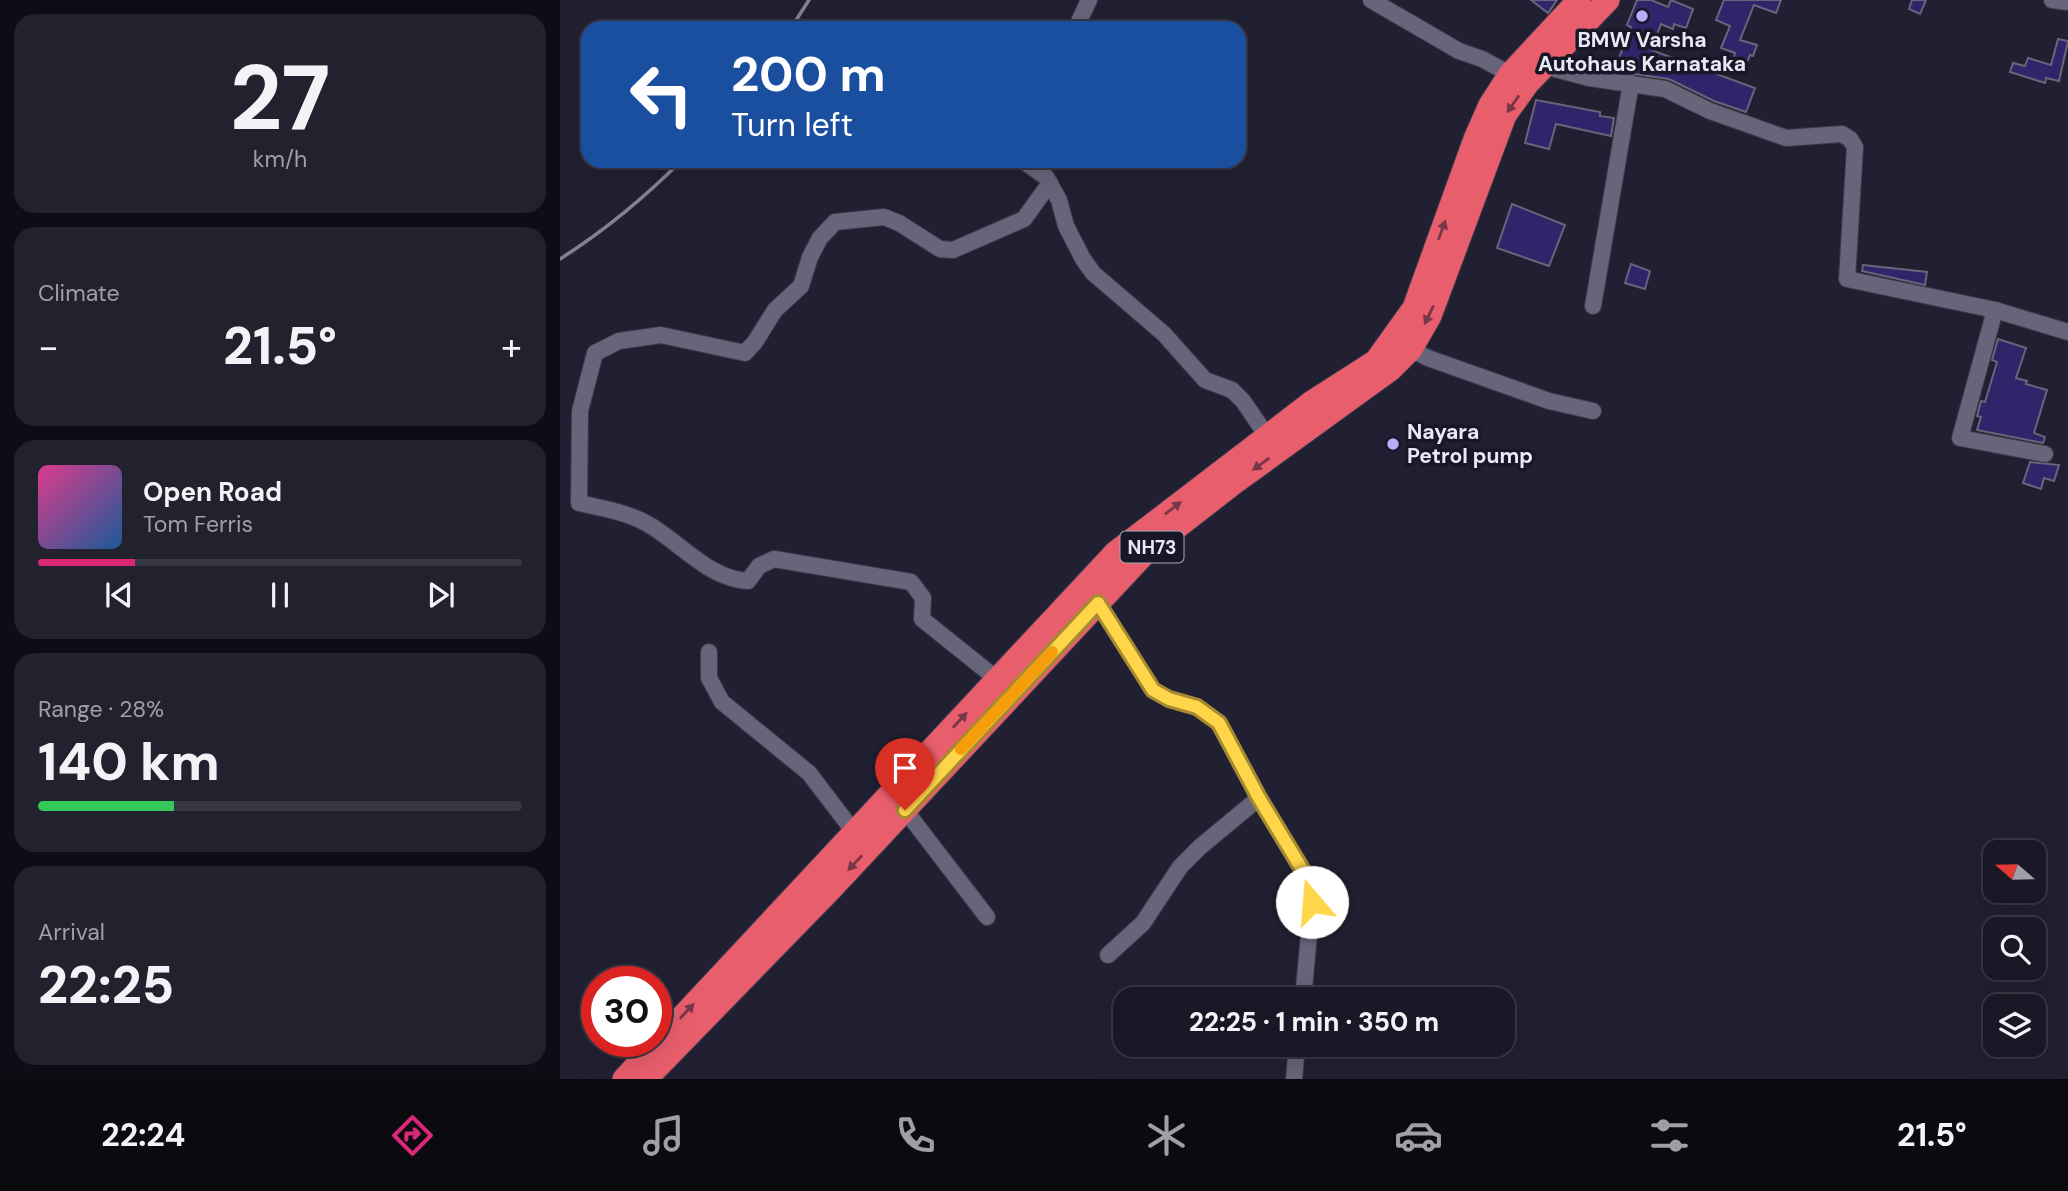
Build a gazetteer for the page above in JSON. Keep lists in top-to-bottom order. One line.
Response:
{"streets":{"highway":["NH73"]},"places":["BMW Varsha Autohaus Karnataka","Nayara Petrol pump"],"north":"left","page":{"tile":[["27","km/h"],"Climate",["Range · 28%","140 km"],["Arrival","22:25"]],"turn":["200 m","Turn left"],"heat":["−","21.5°","+"],"song":["Open Road","Tom Ferris"],"limit":"30","trip":"22:25 · 1 min · 350 m","tabs":["22:24","21.5°"]}}
